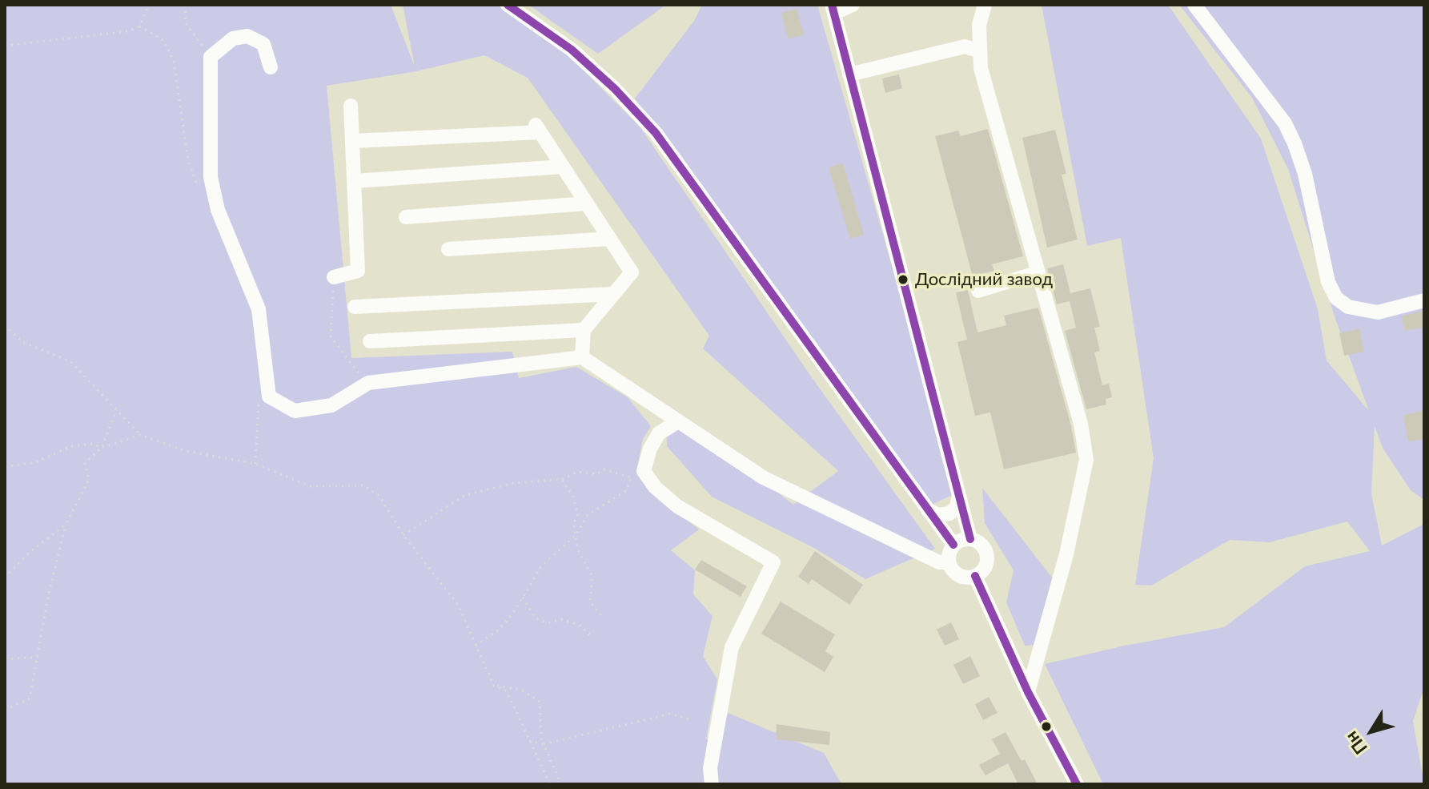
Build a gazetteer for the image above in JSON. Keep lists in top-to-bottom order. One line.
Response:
{"places":["Дослідний завод"],"north":"bottom left"}
